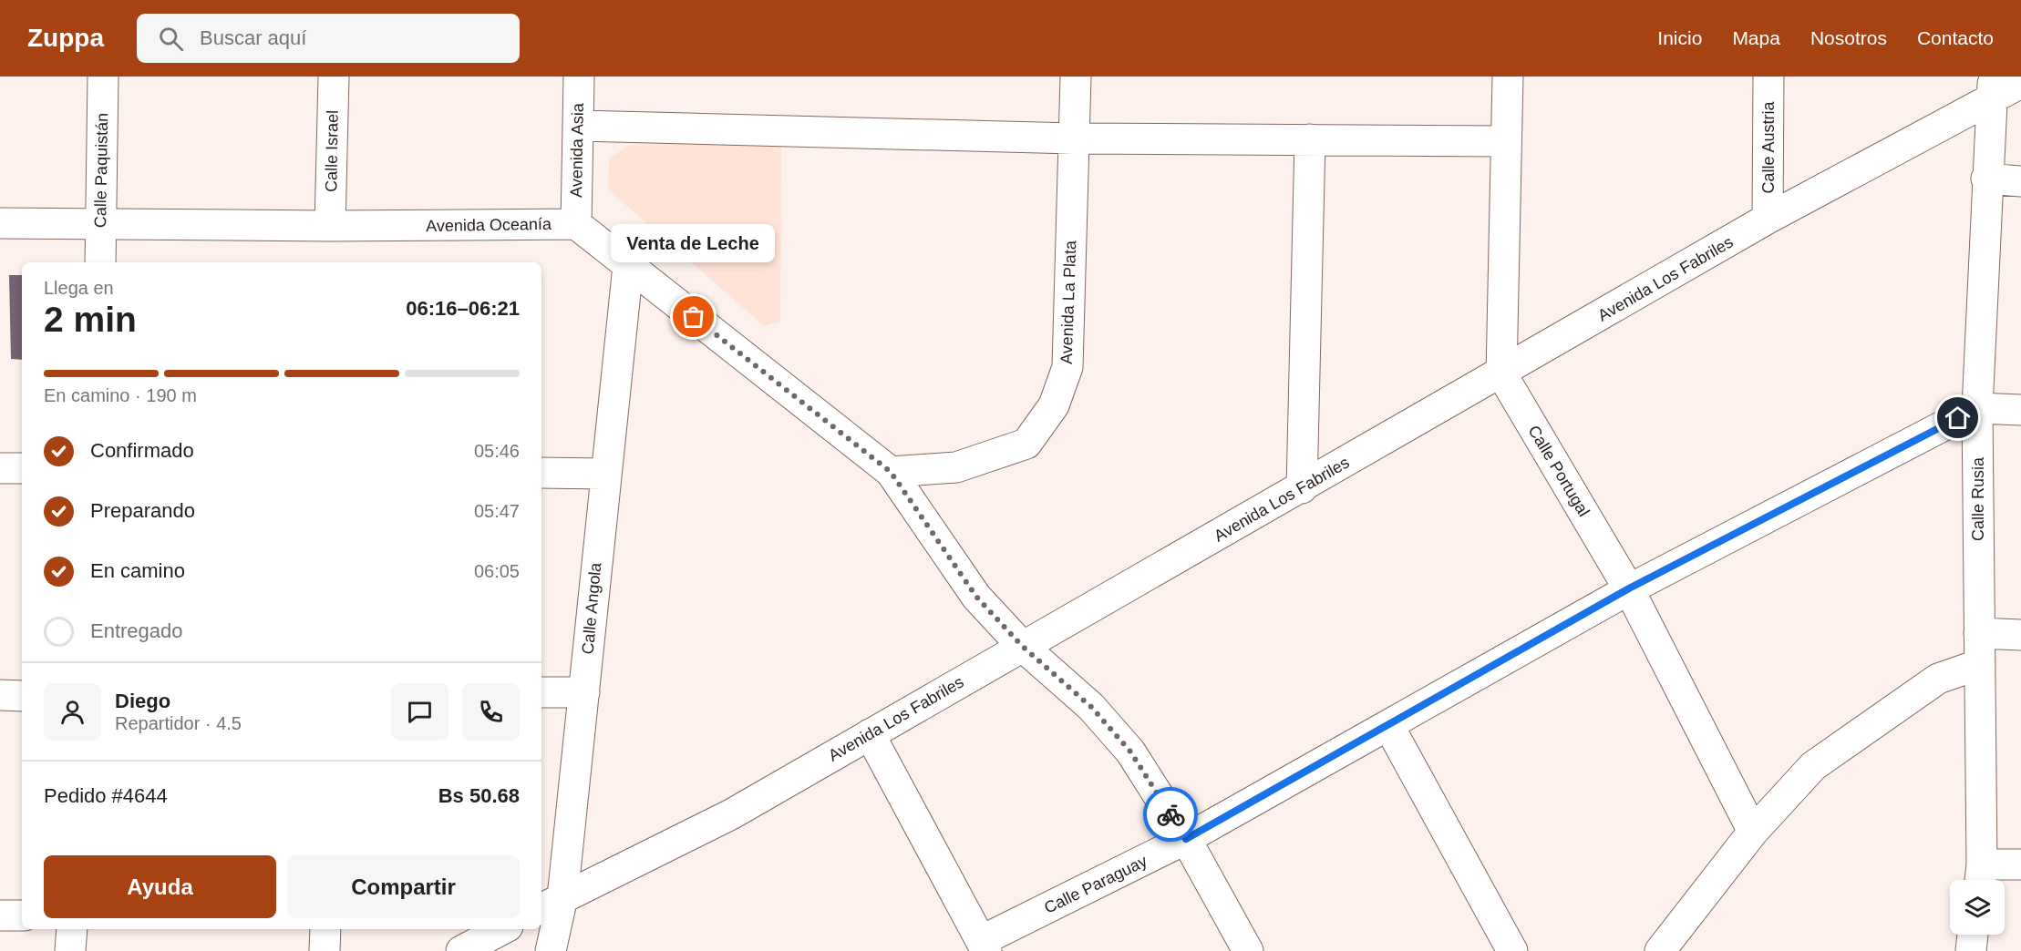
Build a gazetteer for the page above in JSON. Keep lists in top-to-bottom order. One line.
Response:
{"streets":{"street":["Calle Austria","Avenida Asia","Calle Israel","Calle Paquistán","Avenida Oceanía","Avenida Los Fabriles","Avenida La Plata","Calle Portugal","Calle Rusia","Calle Angola","Calle Paraguay"]},"crossings":[["Calle Austria","Avenida Los Fabriles"],["Avenida Asia","Avenida Oceanía"],["Calle Israel","Avenida Oceanía"],["Calle Paquistán","Avenida Oceanía"],["Avenida Oceanía","Avenida Los Fabriles"],["Avenida Oceanía","Avenida La Plata"],["Avenida Oceanía","Calle Angola"],["Avenida Oceanía","Calle Paraguay"],["Avenida Los Fabriles","Calle Portugal"],["Avenida Los Fabriles","Calle Rusia"],["Avenida Los Fabriles","Calle Angola"],["Calle Portugal","Calle Paraguay"],["Calle Rusia","Calle Paraguay"]],"places":["Venta de Leche"],"page":{"header":"Zuppa","search":"Buscar aquí","nav":["Inicio","Mapa","Nosotros","Contacto"],"bubble":"Venta de Leche","heading":["2 min","Llega en","06:16–06:21"],"panel":["Diego","Repartidor · 4.5","Pedido #4644","Bs 50.68"],"bar":"En camino · 190 m","list":[["Confirmado","05:46"],["Preparando","05:47"],["En camino","06:05"],"Entregado"],"buttons":["Ayuda","Compartir"]}}
